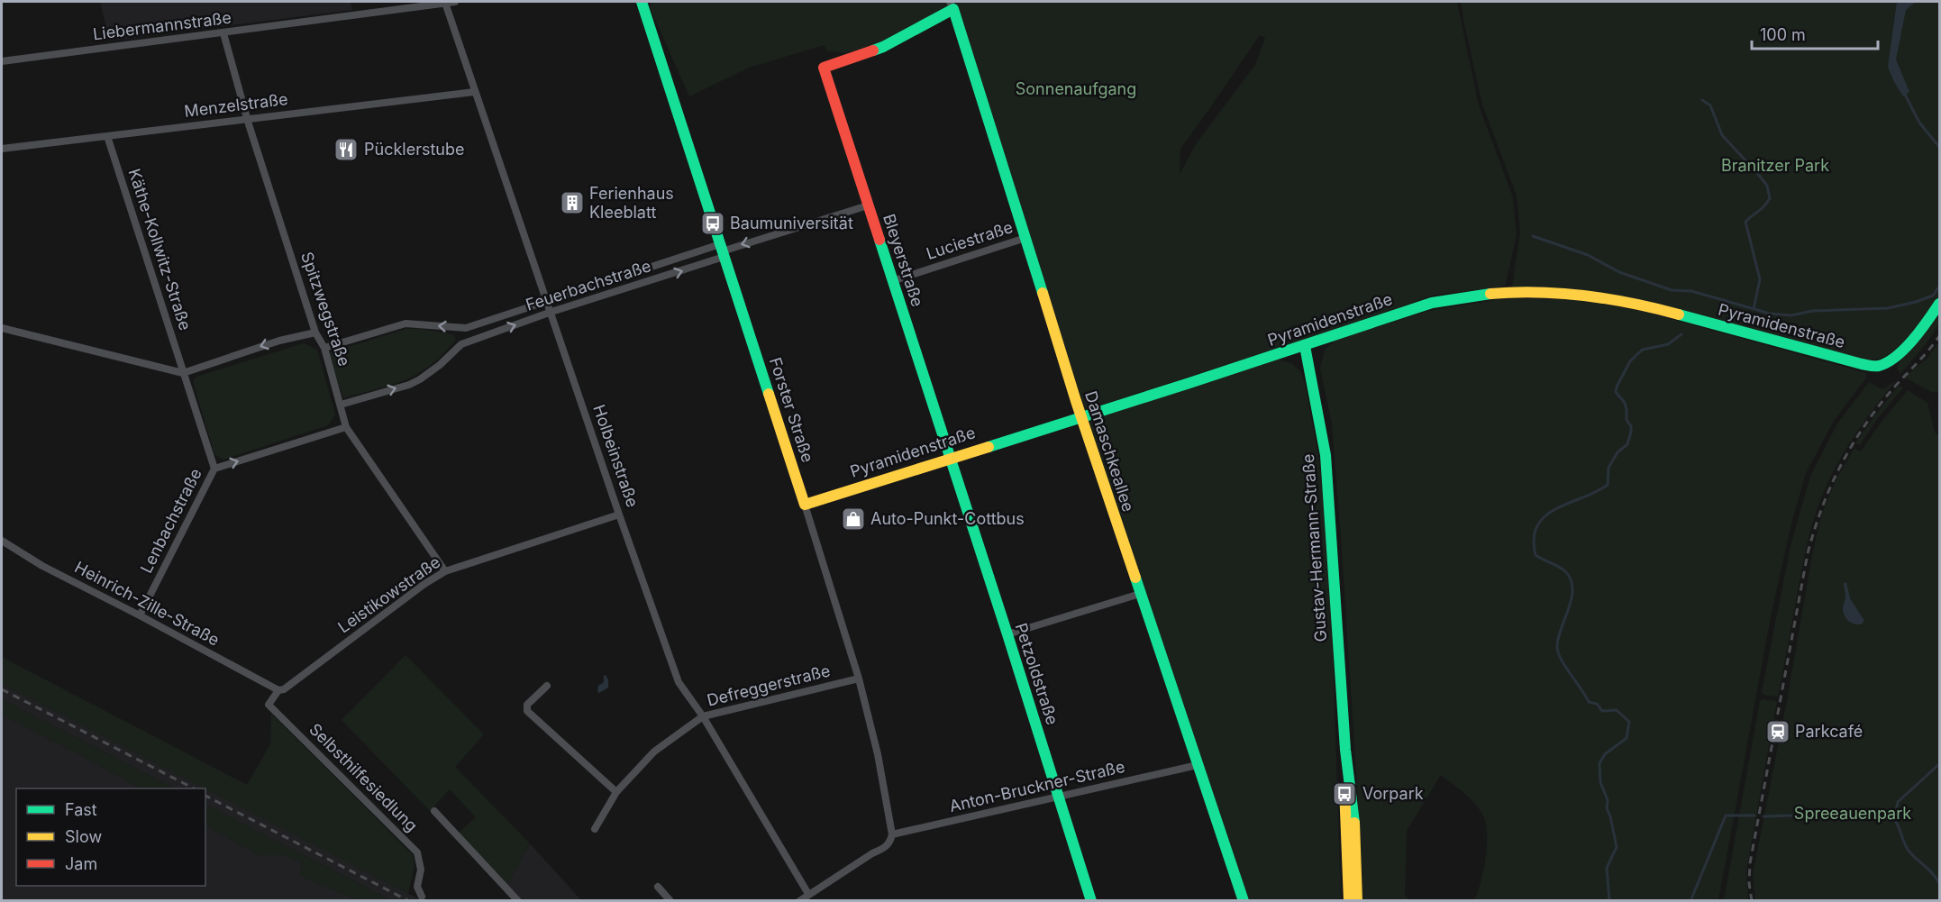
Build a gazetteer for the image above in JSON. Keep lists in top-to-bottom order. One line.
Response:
{"streets":{"street":["Liebermannstraße","Menzelstraße","Luciestraße","Käthe-Kollwitz-Straße","Bleyerstraße","Feuerbachstraße","Spitzwegstraße","Pyramidenstraße","Forster Straße","Damaschkeallee","Holbeinstraße","Lenbachstraße","Gustav-Hermann-Straße","Leistikowstraße","Heinrich-Zille-Straße","Petzoldstraße","Defreggerstraße","Selbsthilfesiedlung","Anton-Bruckner-Straße"]},"crossings":[["Liebermannstraße","Spitzwegstraße"],["Liebermannstraße","Holbeinstraße"],["Menzelstraße","Käthe-Kollwitz-Straße"],["Menzelstraße","Spitzwegstraße"],["Menzelstraße","Holbeinstraße"],["Luciestraße","Bleyerstraße"],["Luciestraße","Damaschkeallee"],["Käthe-Kollwitz-Straße","Lenbachstraße"],["Bleyerstraße","Feuerbachstraße"],["Bleyerstraße","Pyramidenstraße"],["Bleyerstraße","Damaschkeallee"],["Bleyerstraße","Petzoldstraße"],["Feuerbachstraße","Spitzwegstraße"],["Feuerbachstraße","Forster Straße"],["Feuerbachstraße","Holbeinstraße"],["Spitzwegstraße","Lenbachstraße"],["Spitzwegstraße","Leistikowstraße"],["Pyramidenstraße","Forster Straße"],["Pyramidenstraße","Damaschkeallee"],["Pyramidenstraße","Gustav-Hermann-Straße"],["Pyramidenstraße","Petzoldstraße"],["Forster Straße","Defreggerstraße"],["Forster Straße","Anton-Bruckner-Straße"],["Damaschkeallee","Anton-Bruckner-Straße"],["Holbeinstraße","Leistikowstraße"],["Holbeinstraße","Defreggerstraße"],["Lenbachstraße","Heinrich-Zille-Straße"],["Leistikowstraße","Heinrich-Zille-Straße"],["Leistikowstraße","Selbsthilfesiedlung"],["Heinrich-Zille-Straße","Selbsthilfesiedlung"],["Petzoldstraße","Anton-Bruckner-Straße"]],"parks":["Sonnenaufgang","Branitzer Park","Spreeauenpark"],"places":{"restaurant":["Pücklerstube"],"building":["Ferienhaus Kleeblatt"],"bus stop":["Baumuniversität","Vorpark"],"shop":["Auto-Punkt-Cottbus"],"station":["Parkcafé"]},"legend":["Fast","Slow","Jam"],"scale_bar":"100 m"}
